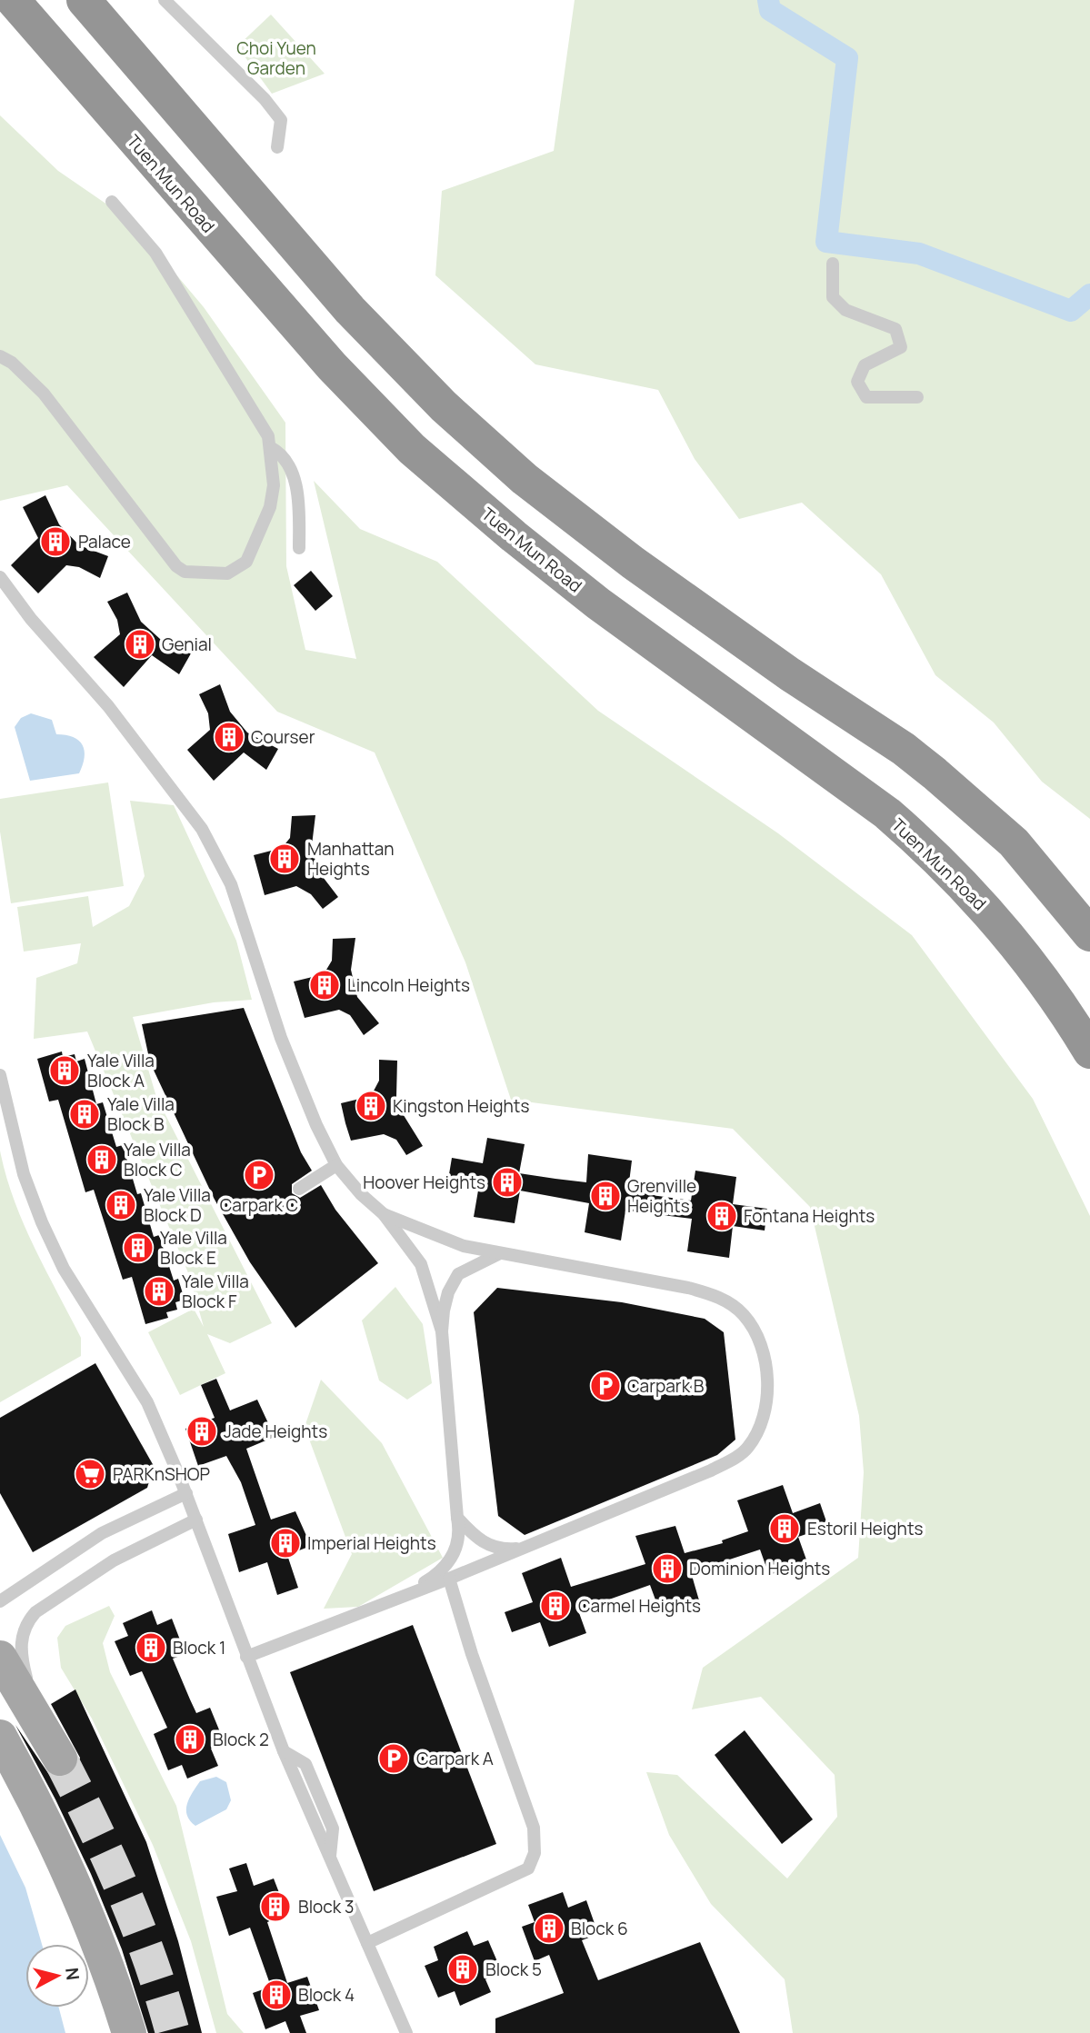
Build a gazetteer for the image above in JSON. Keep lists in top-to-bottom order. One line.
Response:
{"streets":{"highway":["Tuen Mun Road"]},"parks":["Choi Yuen Garden"],"places":{"building":["Palace","Genial","Courser","Manhattan Heights","Lincoln Heights","Yale Villa Block A","Kingston Heights","Yale Villa Block B","Yale Villa Block C","Hoover Heights","Grenville Heights","Yale Villa Block D","Fontana Heights","Yale Villa Block E","Yale Villa Block F","Jade Heights","Estoril Heights","Imperial Heights","Dominion Heights","Carmel Heights","Block 1","Block 2","Block 3","Block 6","Block 5","Block 4"],"parking":["Carpark C","Carpark B","Carpark A"],"supermarket":["PARKnSHOP"]},"north":"right"}
